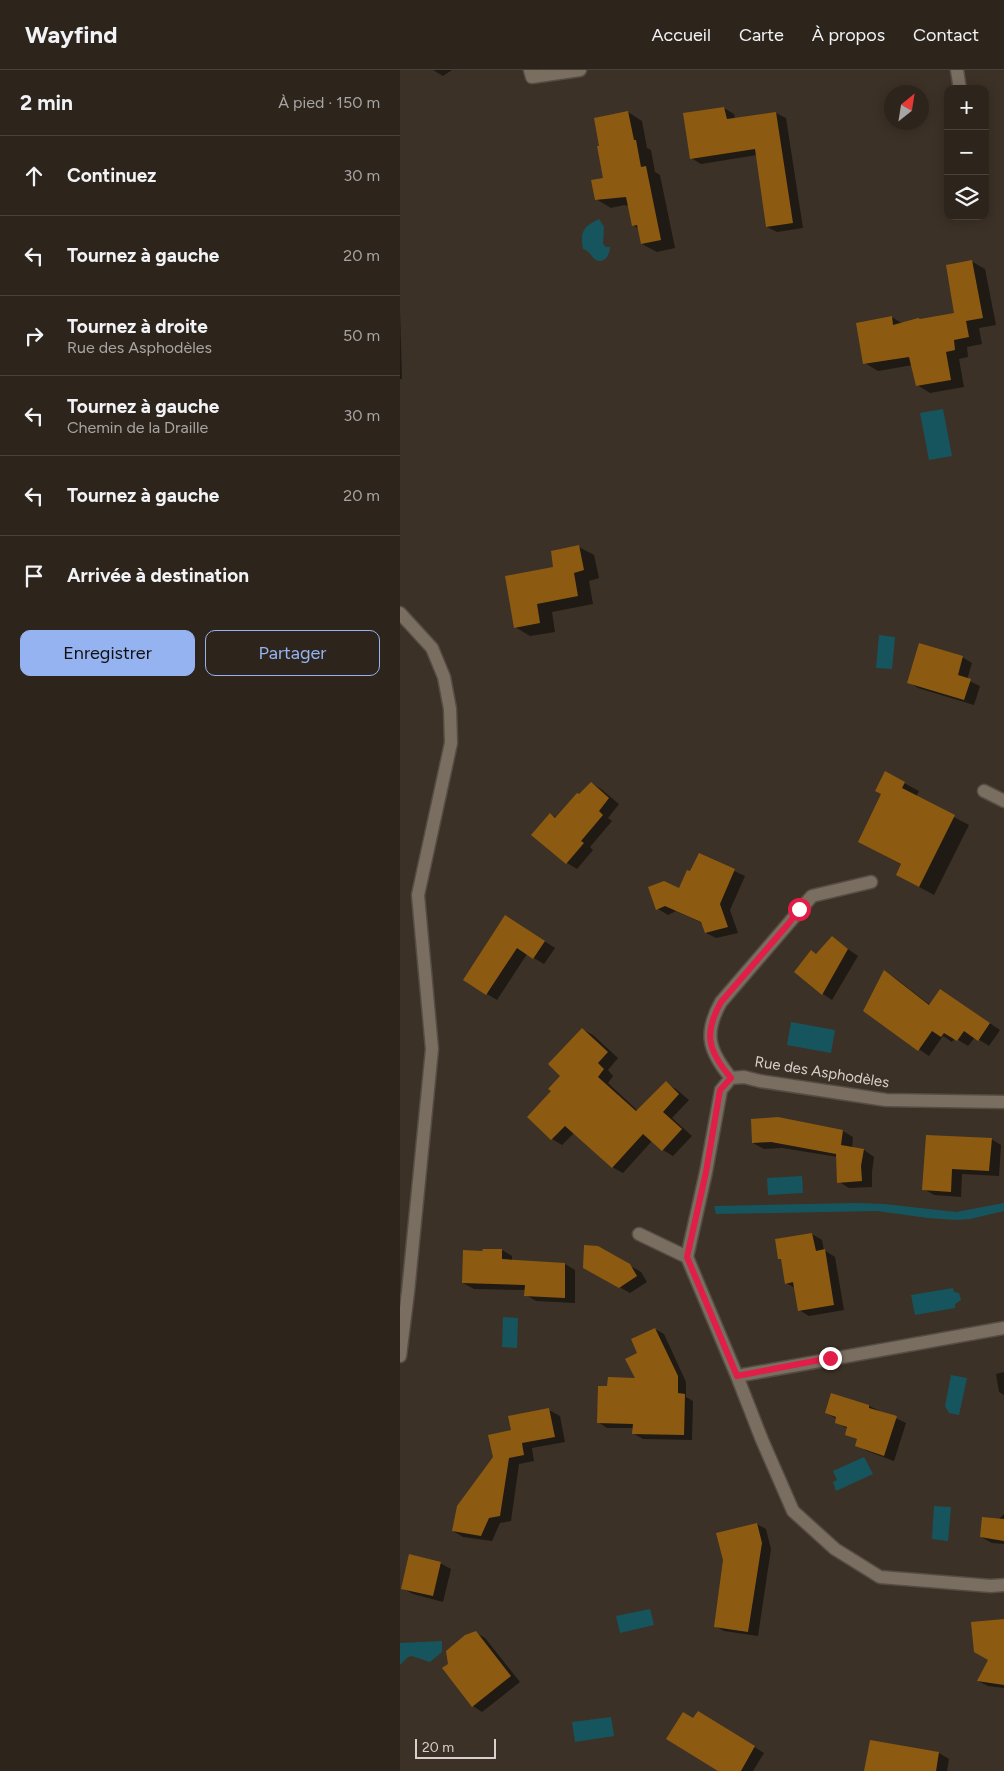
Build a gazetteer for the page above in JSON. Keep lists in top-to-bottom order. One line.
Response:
{"streets":{"street":["Rue des Asphodèles"]},"scale_bar":"20 m","north":"top right","page":{"header":"Wayfind","nav":["Accueil","Carte","À propos","Contact"],"heading":["2 min","À pied · 150 m"],"map_buttons":["+","−"],"list":[["Continuez","30 m"],["Tournez à gauche","20 m"],["Tournez à droite","Rue des Asphodèles","50 m"],["Tournez à gauche","Chemin de la Draille","30 m"],["Tournez à gauche","20 m"],"Arrivée à destination"],"buttons":["Enregistrer","Partager"],"scale":"20 m"}}
